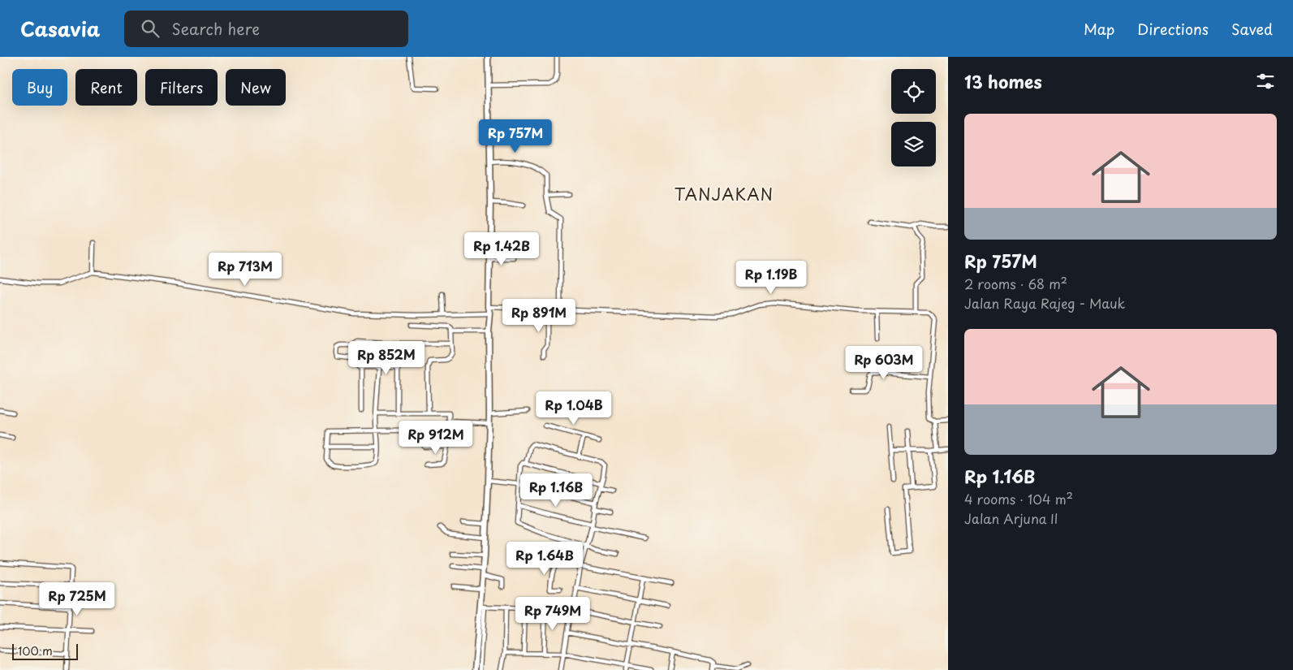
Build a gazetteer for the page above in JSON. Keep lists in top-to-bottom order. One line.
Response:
{"districts":["TANJAKAN"],"scale_bar":"100 m","page":{"header":"Casavia","search":"Search here","nav":["Map","Directions","Saved"],"heading":"13 homes","chip":["Buy","Rent","Filters","New"],"list":[{"name":"Rp 757M","note":"2 rooms · 68 m² · Jalan Raya Rajeg - Mauk"},{"name":"Rp 1.16B","note":"4 rooms · 104 m² · Jalan Arjuna II"}],"price":["Rp 757M","Rp 1.42B","Rp 713M","Rp 1.19B","Rp 891M","Rp 852M","Rp 603M","Rp 1.04B","Rp 912M","Rp 1.16B","Rp 1.64B","Rp 725M","Rp 749M"],"scale":"100 m"}}
